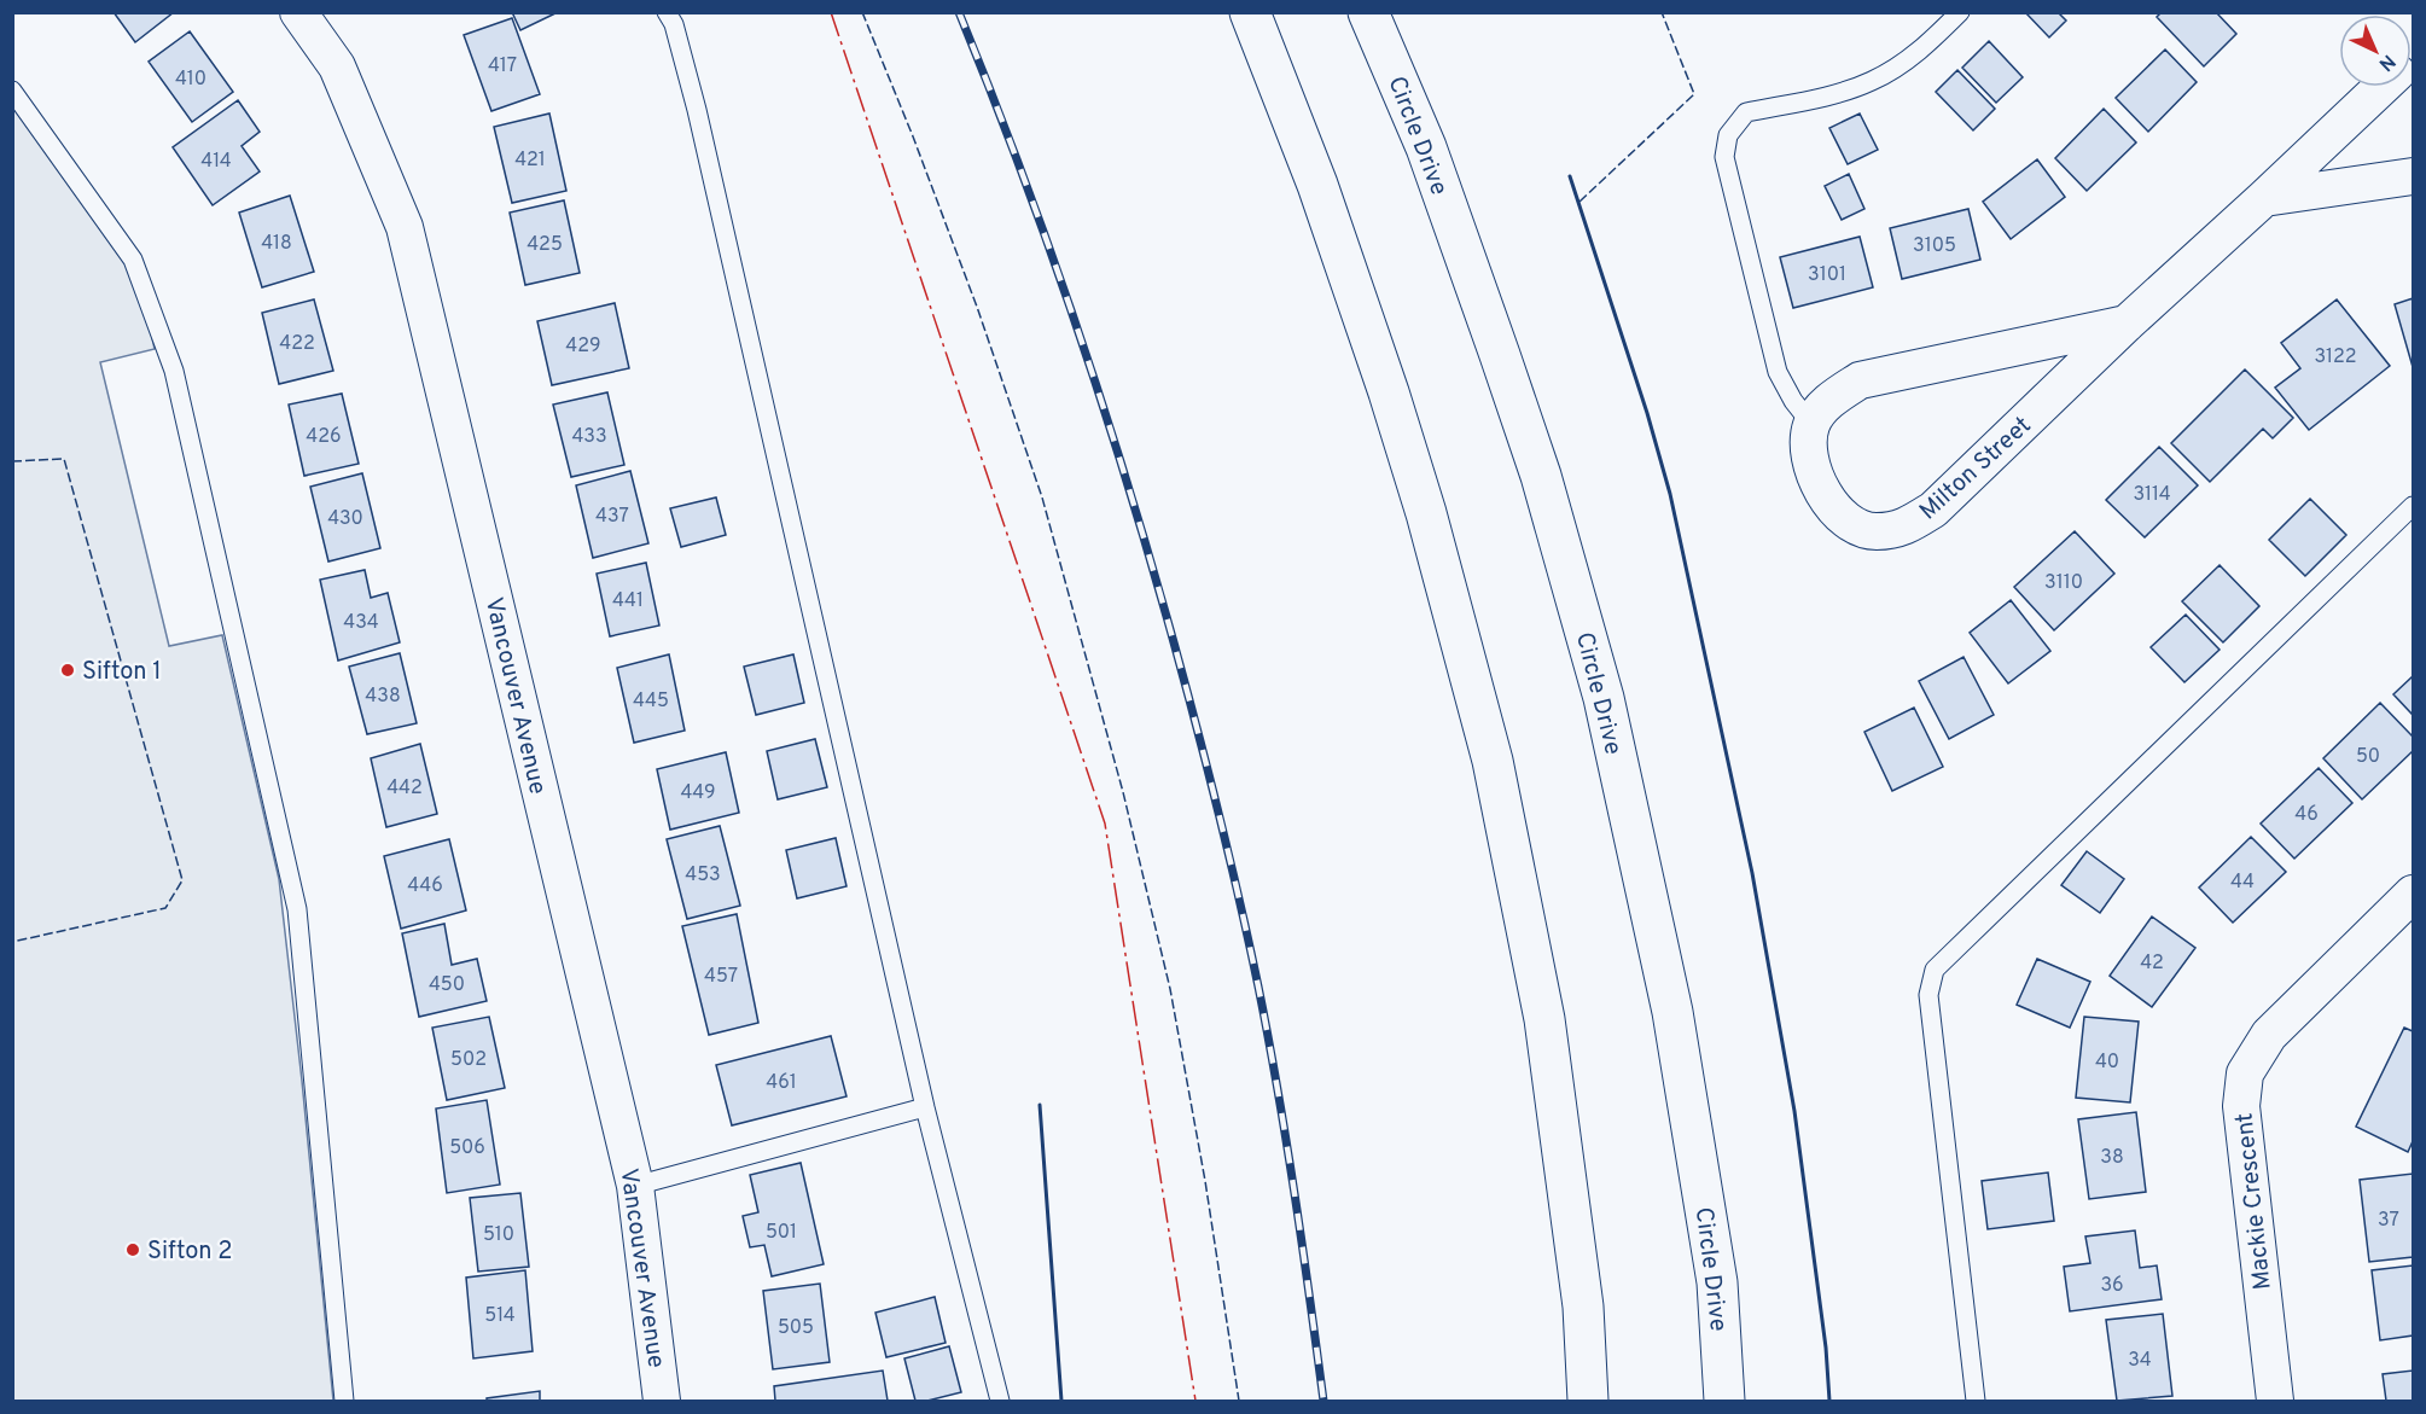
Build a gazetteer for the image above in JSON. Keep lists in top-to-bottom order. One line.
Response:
{"streets":{"highway":["Circle Drive"],"street":["Milton Street","Vancouver Avenue","Mackie Crescent"]},"places":["Sifton 1","Sifton 2"],"house_numbers":["417","410","421","414","418","425","3105","3101","422","429","3122","426","433","3114","437","430","3110","441","434","438","445","50","442","449","46","453","44","446","42","457","450","502","40","461","506","38","37","501","510","36","514","505","34"],"north":"bottom right"}
